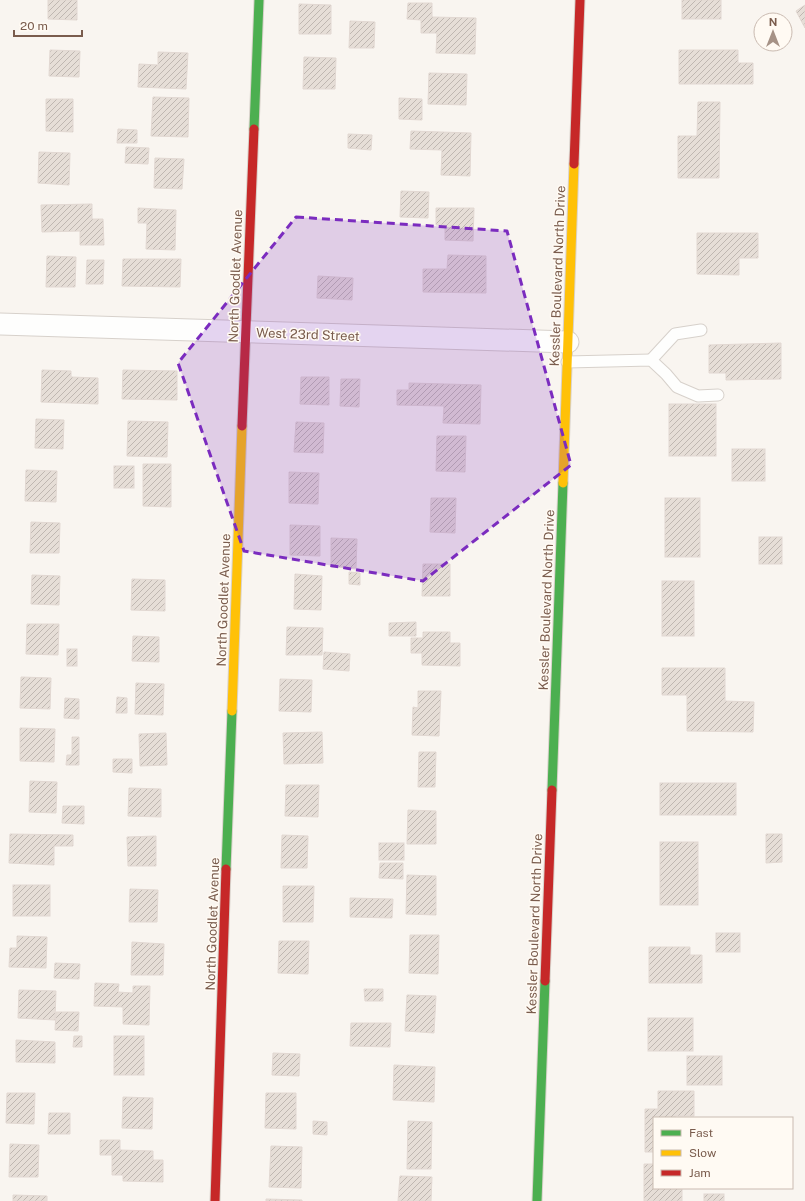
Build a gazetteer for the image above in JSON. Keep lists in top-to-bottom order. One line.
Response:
{"streets":{"street":["North Goodlet Avenue","Kessler Boulevard North Drive","West 23rd Street"]},"crossings":[["North Goodlet Avenue","West 23rd Street"],["Kessler Boulevard North Drive","West 23rd Street"]],"legend":["Fast","Slow","Jam"],"scale_bar":"20 m","north":"top"}
